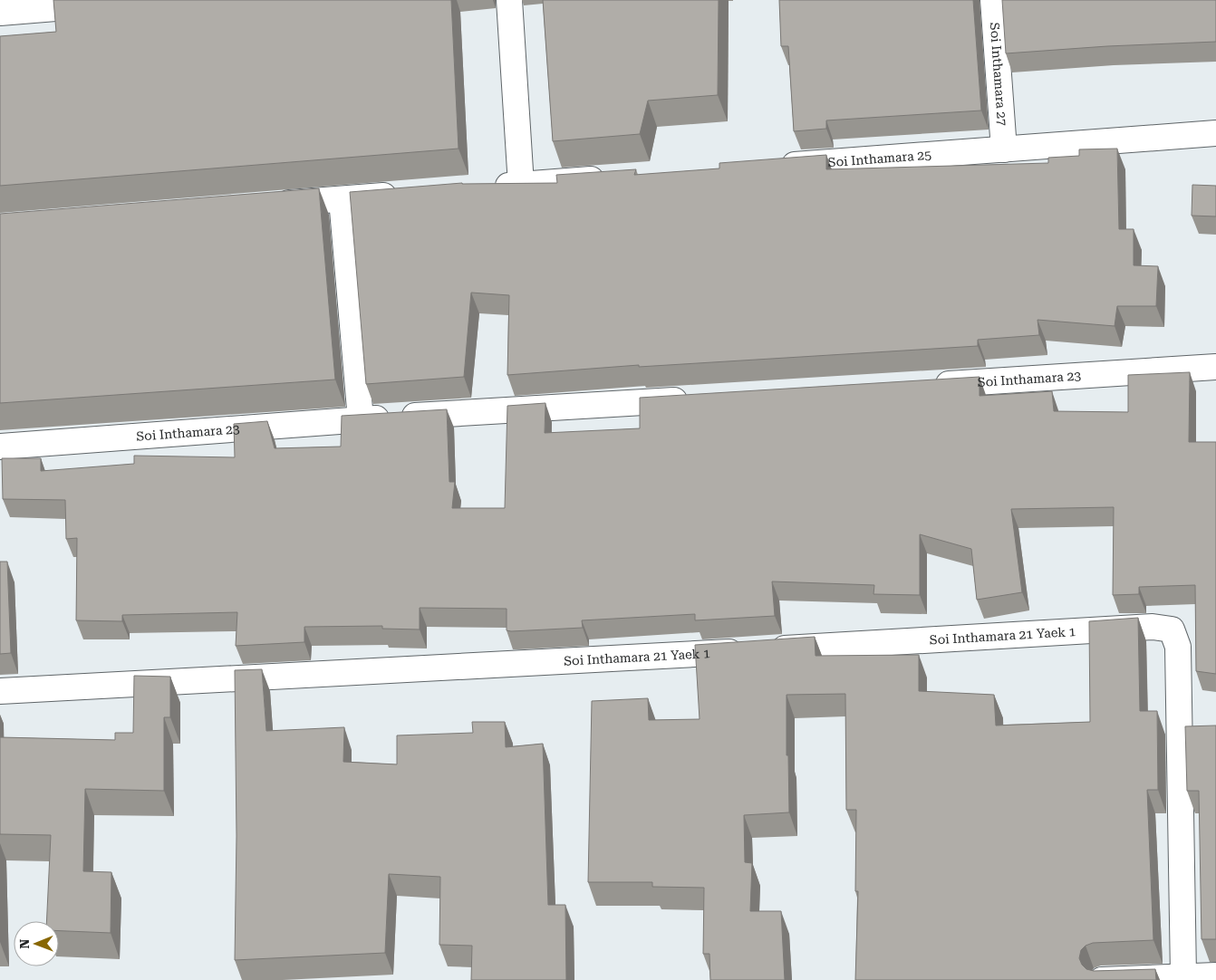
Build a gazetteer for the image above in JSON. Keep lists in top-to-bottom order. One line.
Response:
{"streets":{"street":["Soi Inthamara 27","Soi Inthamara 25","Soi Inthamara 23","Soi Inthamara 21 Yaek 1"]},"crossings":[["Soi Inthamara 27","Soi Inthamara 25"]],"north":"left"}
